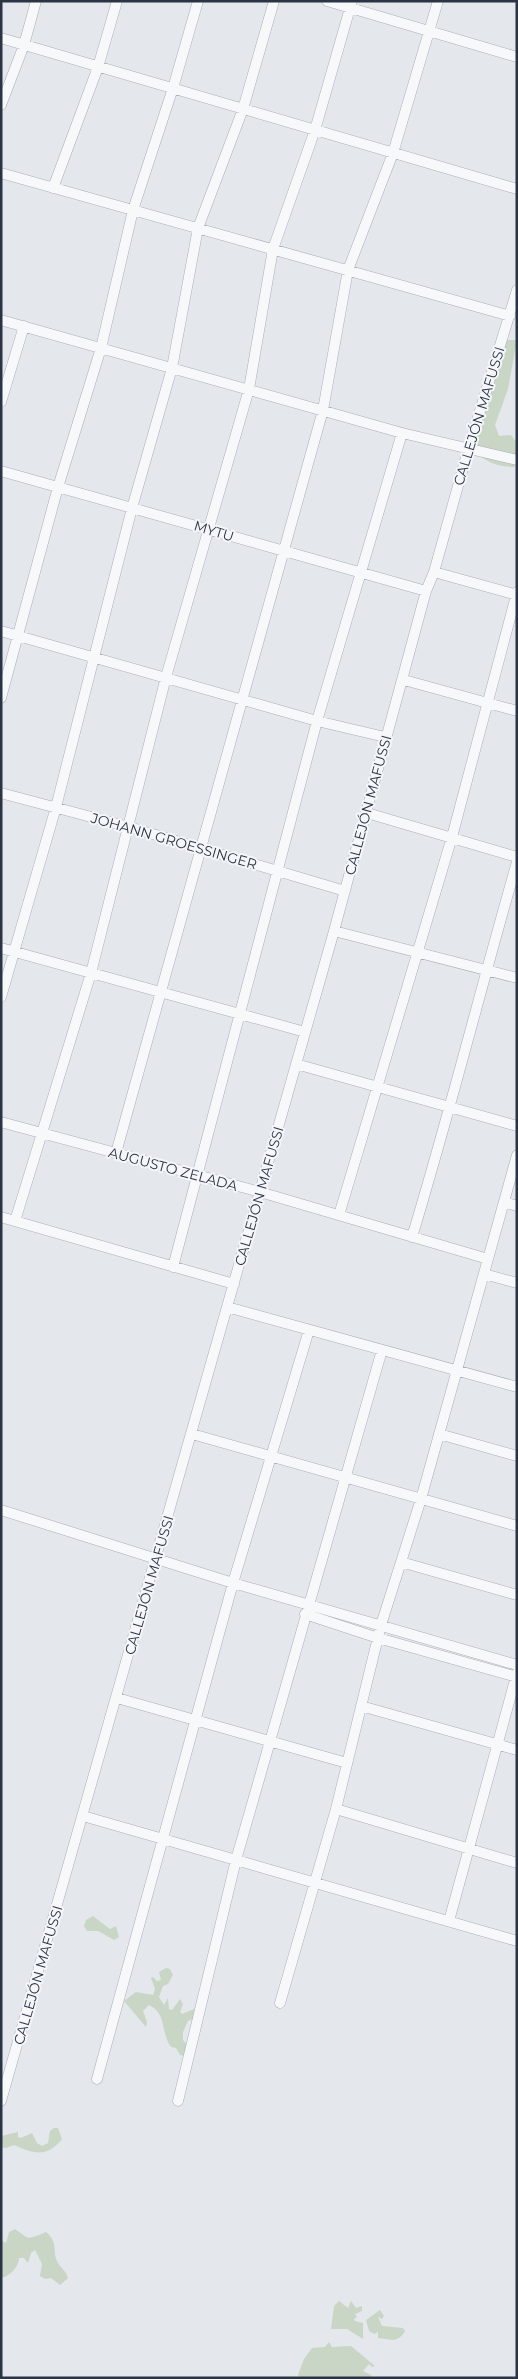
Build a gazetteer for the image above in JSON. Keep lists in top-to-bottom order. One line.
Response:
{"streets":{"street":["CALLEJÓN MAFUSSI","MYTU","JOHANN GROESSINGER","AUGUSTO ZELADA"]},"crossings":[["CALLEJÓN MAFUSSI","MYTU"],["CALLEJÓN MAFUSSI","JOHANN GROESSINGER"],["CALLEJÓN MAFUSSI","AUGUSTO ZELADA"]]}
